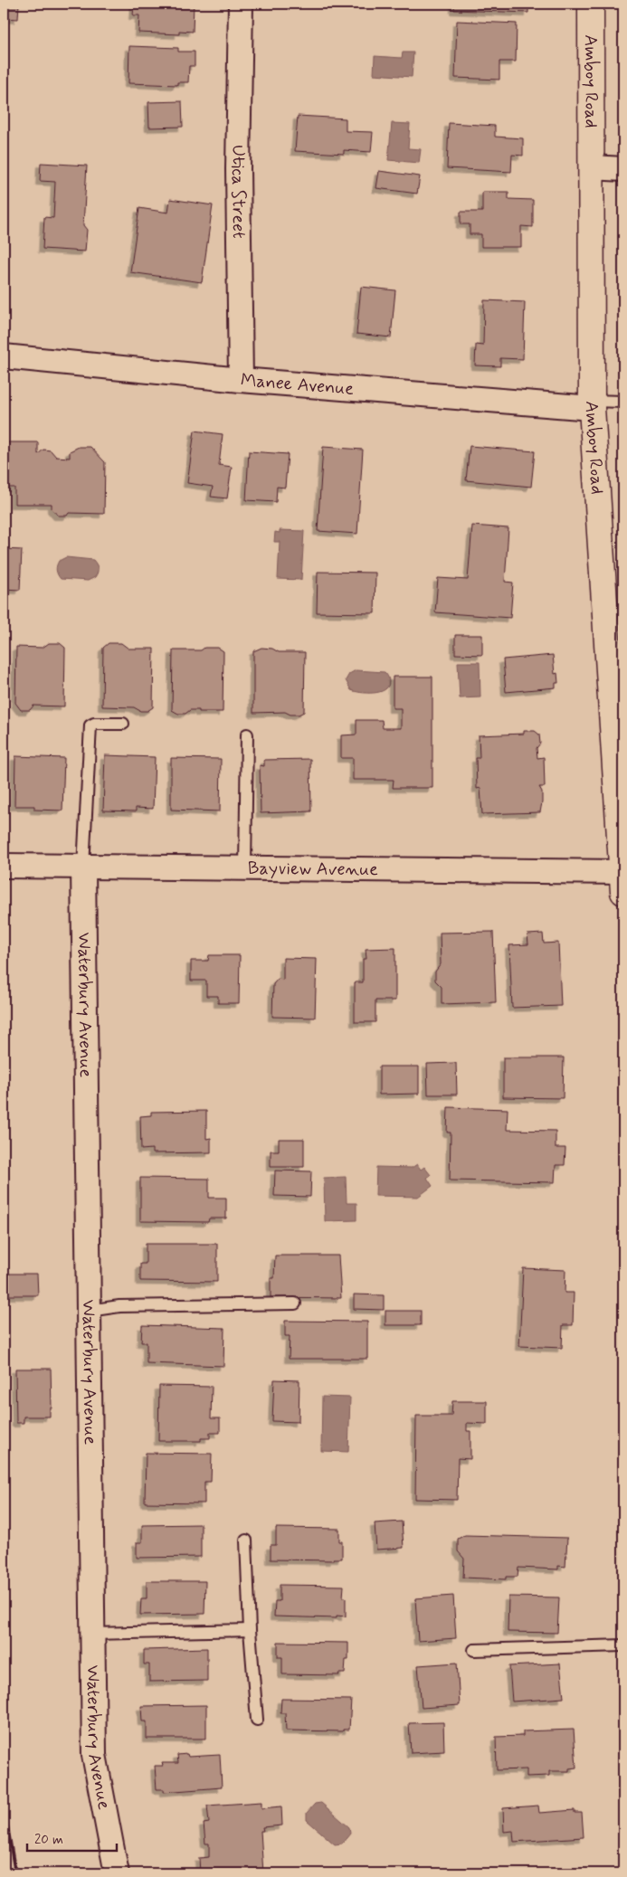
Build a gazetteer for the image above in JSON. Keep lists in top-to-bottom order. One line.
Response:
{"streets":{"main road":["Amboy Road"],"street":["Utica Street","Manee Avenue","Bayview Avenue","Waterbury Avenue"]},"crossings":[["Amboy Road","Manee Avenue"],["Amboy Road","Bayview Avenue"],["Utica Street","Manee Avenue"],["Bayview Avenue","Waterbury Avenue"]],"scale_bar":"20 m"}
